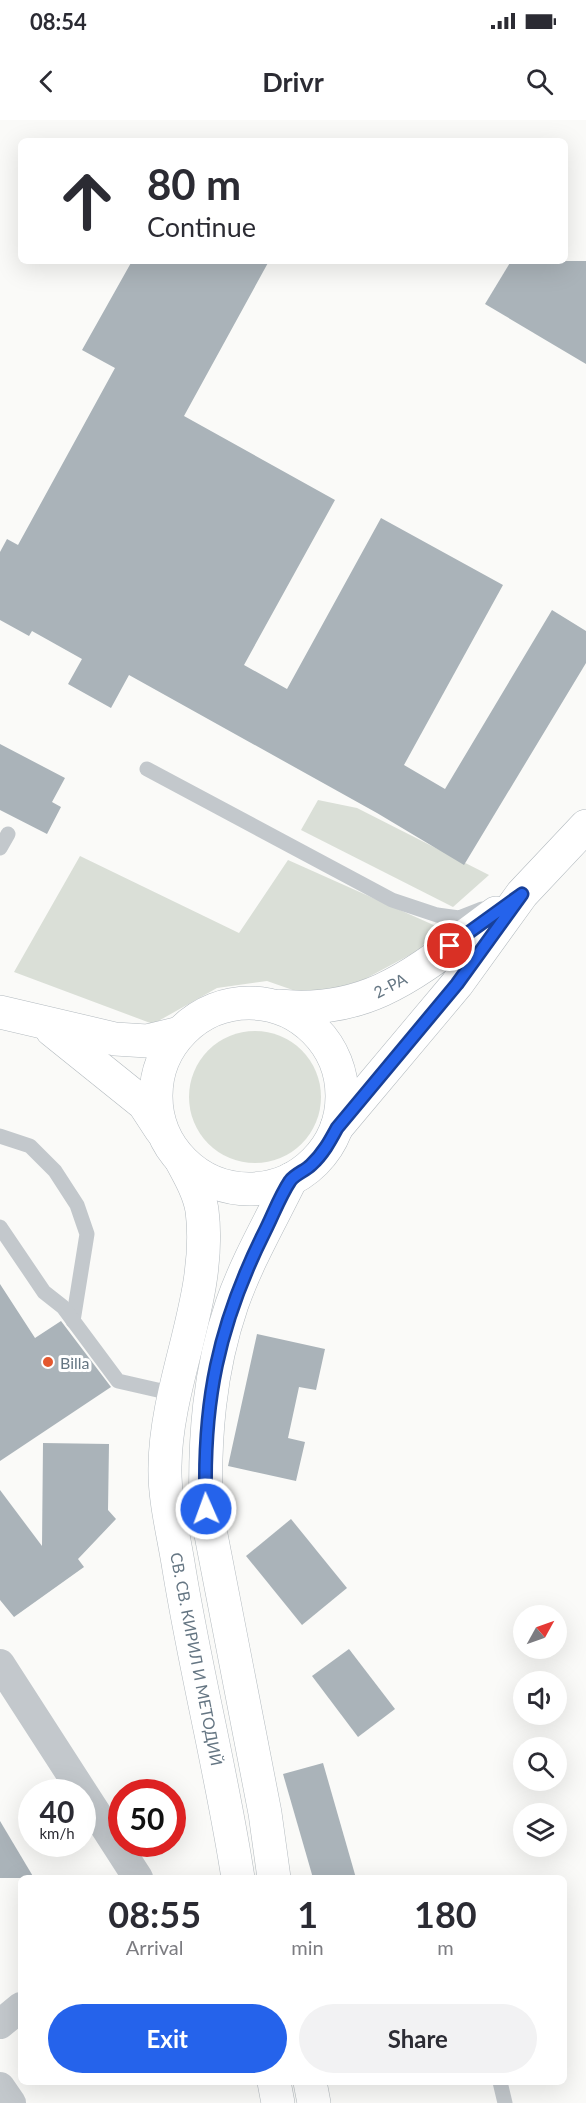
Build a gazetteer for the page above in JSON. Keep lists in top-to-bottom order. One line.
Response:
{"streets":{"main road":["2-РА","СВ. СВ. КИРИЛ И МЕТОДИЙ"]},"crossings":[["2-РА","СВ. СВ. КИРИЛ И МЕТОДИЙ"]],"places":["Billa"],"north":"top right","page":{"status":"08:54","header":"Drivr","turn":["80 m","Continue"],"speed":"40 km/h","limit":"50","eta":["08:55","Arrival","1","min","180","m"],"buttons":["Exit","Share"]}}
